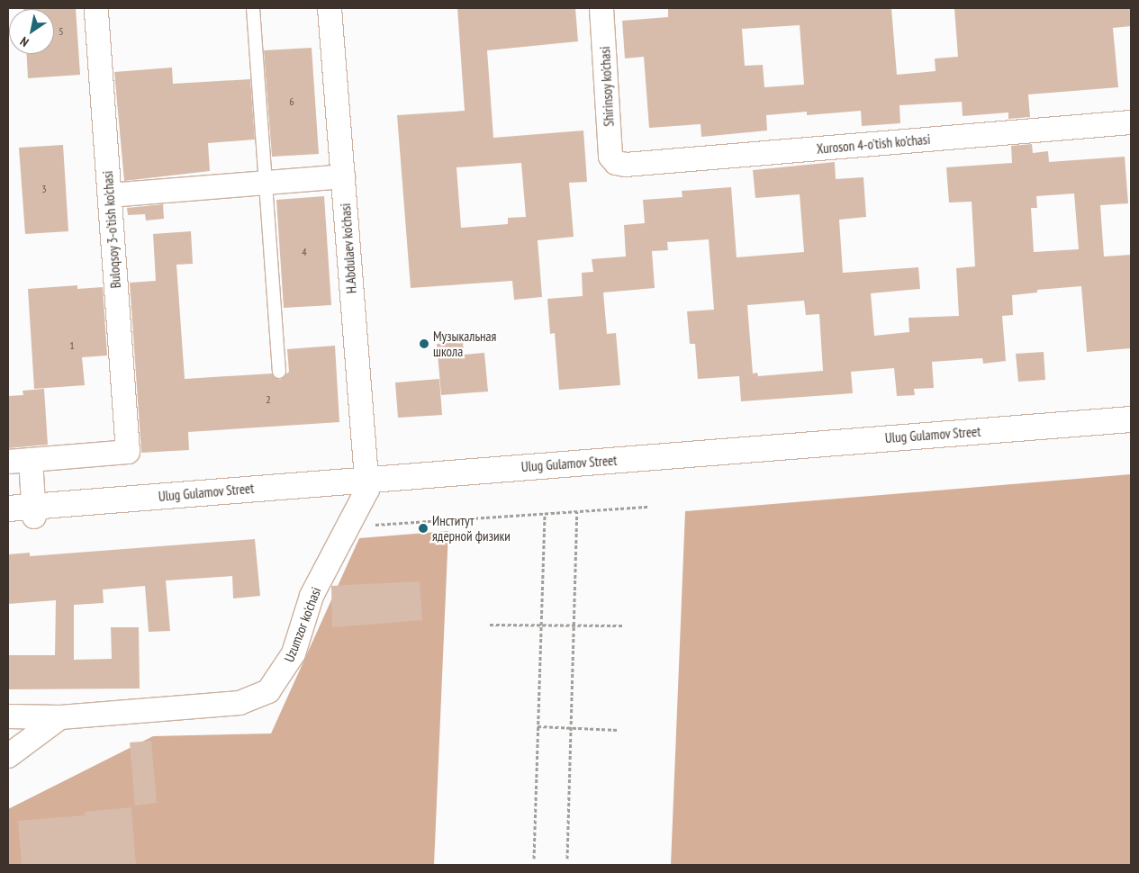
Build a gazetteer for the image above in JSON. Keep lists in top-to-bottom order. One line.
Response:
{"streets":{"main road":["Ulug Gulamov Street"],"street":["Shirinsoy ko'chasi","Xuroson 4-o'tish ko'chasi","Buloqsoy 3-o'tish ko'chasi","H.Abdulaev ko'chasi","Uzumzor ko'chasi"]},"crossings":[["Shirinsoy ko'chasi","Xuroson 4-o'tish ko'chasi"],["H.Abdulaev ko'chasi","Ulug Gulamov Street"],["H.Abdulaev ko'chasi","Uzumzor ko'chasi"],["Ulug Gulamov Street","Uzumzor ko'chasi"]],"places":["Музыкальная школа","Институт ядерной физики"],"house_numbers":["5","6","3","4","1","2"],"north":"bottom left"}
